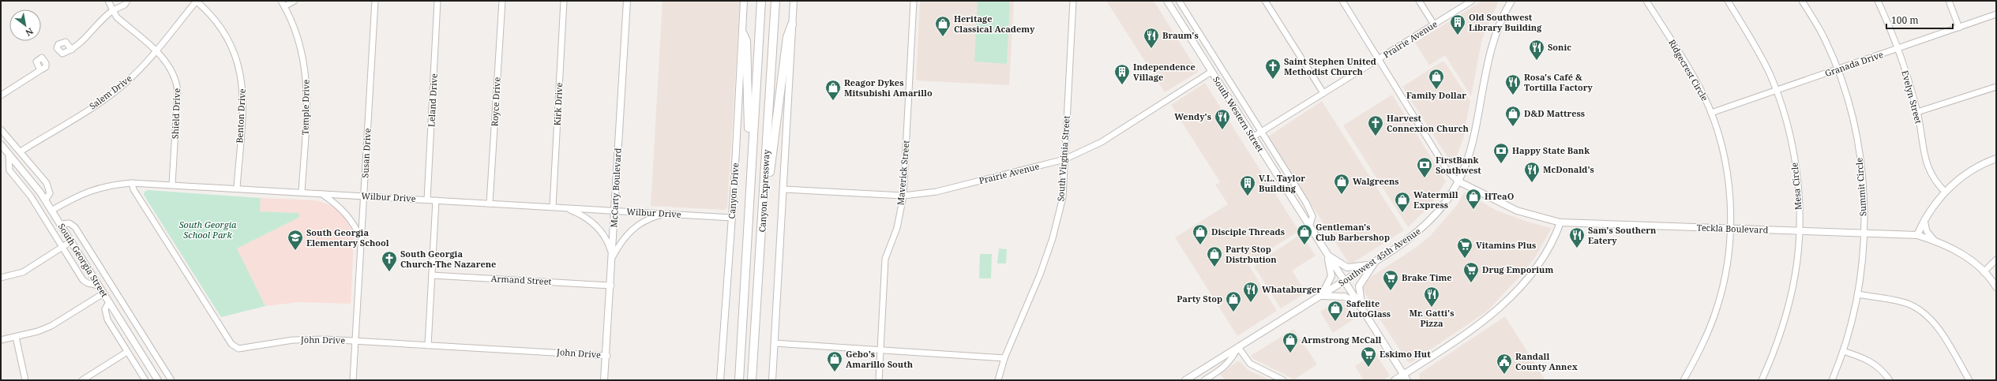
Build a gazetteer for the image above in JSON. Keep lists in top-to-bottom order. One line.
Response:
{"streets":{"highway":["Canyon Expressway"],"main road":["South Western Street","McCarty Boulevard","Canyon Drive","Teckla Boulevard","Southwest 45th Avenue","South Georgia Street"],"street":["Prairie Avenue","Granada Drive","Ridgecrest Circle","Salem Drive","Evelyn Street","Leland Drive","Royce Drive","Kirk Drive","Temple Drive","Shield Drive","Benton Drive","Susan Drive","South Virginia Street","Maverick Street","Mesa Circle","Summit Circle","Wilbur Drive","Armand Street","John Drive"]},"crossings":[["Prairie Avenue","South Western Street"],["Prairie Avenue","South Virginia Street"],["Prairie Avenue","Maverick Street"],["Granada Drive","Ridgecrest Circle"],["Granada Drive","Evelyn Street"],["Granada Drive","Mesa Circle"],["Granada Drive","Summit Circle"],["Ridgecrest Circle","Teckla Boulevard"],["Salem Drive","Shield Drive"],["Salem Drive","Benton Drive"],["Leland Drive","Wilbur Drive"],["Royce Drive","Wilbur Drive"],["Kirk Drive","Wilbur Drive"],["Temple Drive","Wilbur Drive"],["Shield Drive","Wilbur Drive"],["South Western Street","Southwest 45th Avenue"],["Benton Drive","Wilbur Drive"],["Susan Drive","Wilbur Drive"],["Susan Drive","John Drive"],["Mesa Circle","Teckla Boulevard"],["Summit Circle","Teckla Boulevard"],["McCarty Boulevard","Wilbur Drive"],["McCarty Boulevard","Armand Street"],["McCarty Boulevard","John Drive"],["Canyon Drive","Wilbur Drive"],["Wilbur Drive","South Georgia Street"],["Wilbur Drive","John Drive"],["Teckla Boulevard","Southwest 45th Avenue"]],"parks":["South Georgia School Park"],"places":{"building":["Old Southwest Library Building","Independence Village","V.L. Taylor Building"],"shop":["Heritage Classical Academy","Family Dollar","Reagor Dykes Mitsubishi Amarillo","D&D Mattress","Walgreens","HTeaO","Watermill Express","Disciple Threads","Gentleman's Club Barbershop","Party Stop Distrbution","Party Stop","Safelite AutoGlass","Armstrong McCall","Gebo's Amarillo South"],"restaurant":["Braum's","Sonic","Rosa's Café & Tortilla Factory","Wendy's","McDonald's","Sam's Southern Eatery","Whataburger","Mr. Gatti's Pizza"],"church":["Saint Stephen United Methodist Church","Harvest Connexion Church","South Georgia Church-The Nazarene"],"bank":["Happy State Bank","FirstBank Southwest"],"school or university":["South Georgia Elementary School"],"supermarket":["Vitamins Plus","Drug Emporium","Brake Time","Eskimo Hut"],"public building":["Randall County Annex"]},"scale_bar":"100 m","north":"bottom right"}
